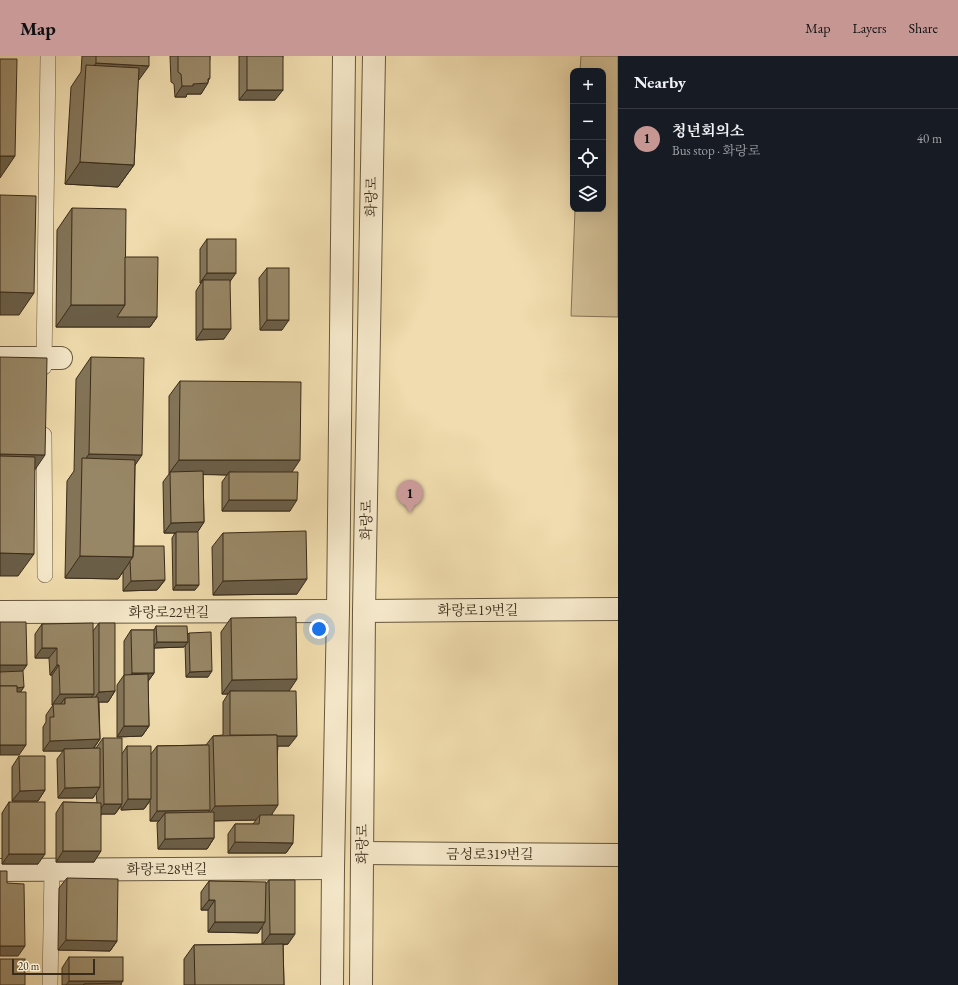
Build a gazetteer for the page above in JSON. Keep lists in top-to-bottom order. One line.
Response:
{"streets":{"street":["화랑로","화랑로19번길","화랑로22번길","금성로319번길","화랑로28번길"]},"crossings":[["화랑로","화랑로19번길"],["화랑로","화랑로22번길"],["화랑로","금성로319번길"],["화랑로","화랑로28번길"],["화랑로19번길","화랑로22번길"]],"scale_bar":"20 m","page":{"header":"Map","nav":["Map","Layers","Share"],"heading":"Nearby","map_buttons":["+","−"],"list":[{"mark":"1","name":"청년회의소","note":"Bus stop · 화랑로","value":"40 m"}],"pins":"1","scale":"20 m"}}
